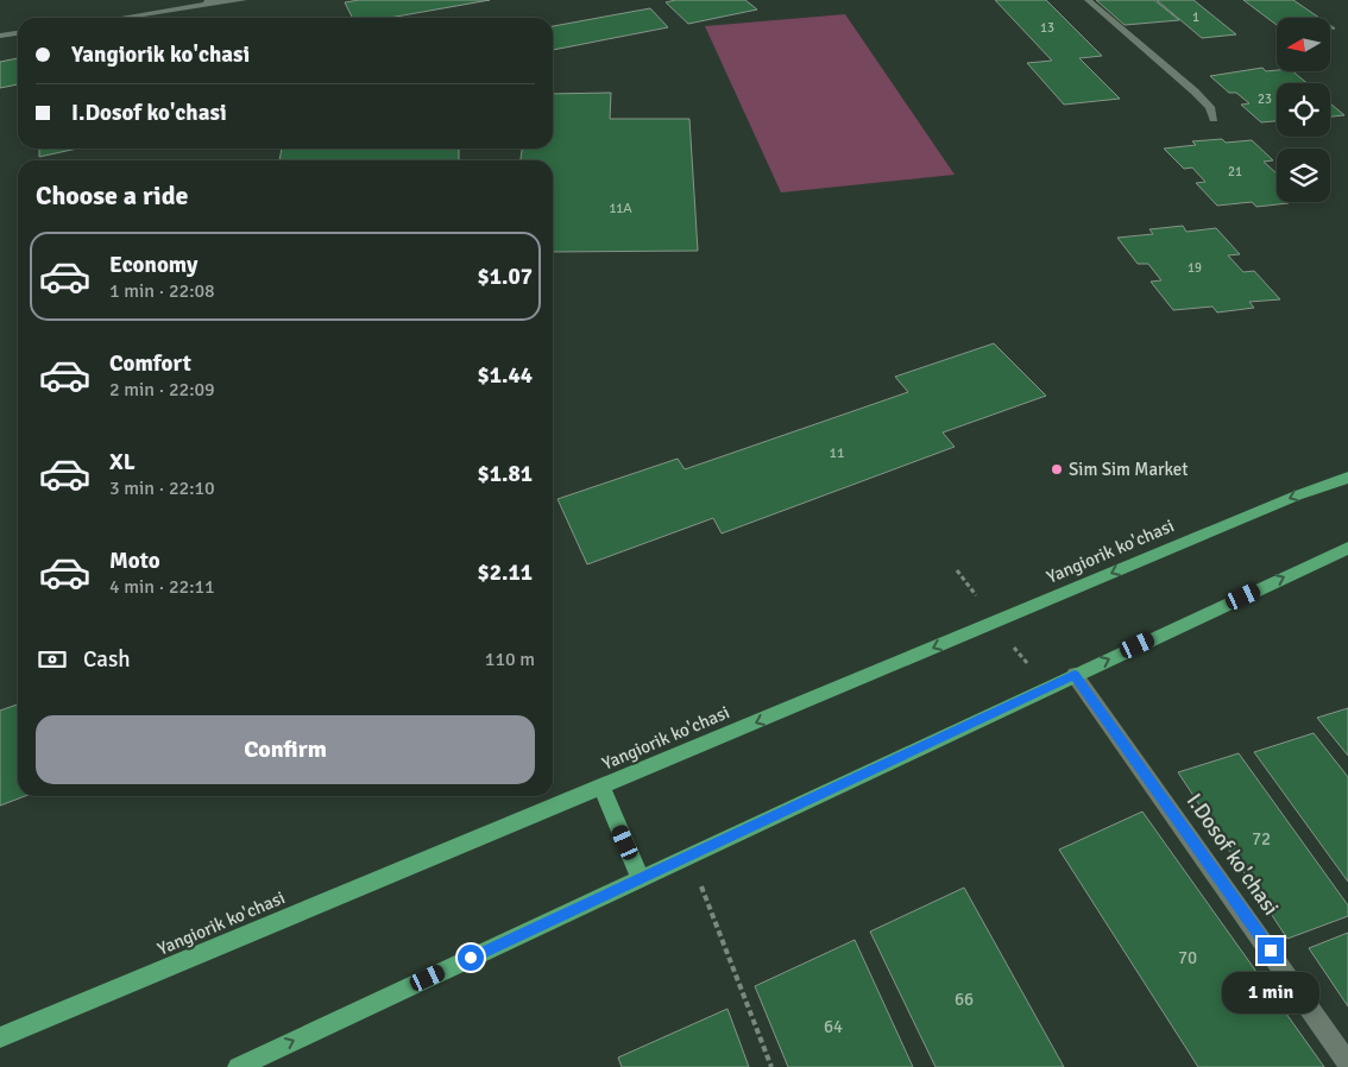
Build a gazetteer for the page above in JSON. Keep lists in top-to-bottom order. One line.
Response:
{"streets":{"main road":["Yangiorik ko'chasi"],"street":["I.Dosof ko'chasi"]},"places":["Sim Sim Market"],"house_numbers":["1","13","23","21","11А","19","11","72","70","66","64"],"north":"left","page":{"banner":["Yangiorik ko'chasi","I.Dosof ko'chasi"],"heading":"Choose a ride","list":[{"name":"Economy","note":"1 min · 22:08","value":"$1.07"},{"name":"Comfort","note":"2 min · 22:09","value":"$1.44"},{"name":"XL","note":"3 min · 22:10","value":"$1.81"},{"name":"Moto","note":"4 min · 22:11","value":"$2.11"}],"pay":["Cash","110 m"],"buttons":"Confirm","bubble":"1 min"}}
